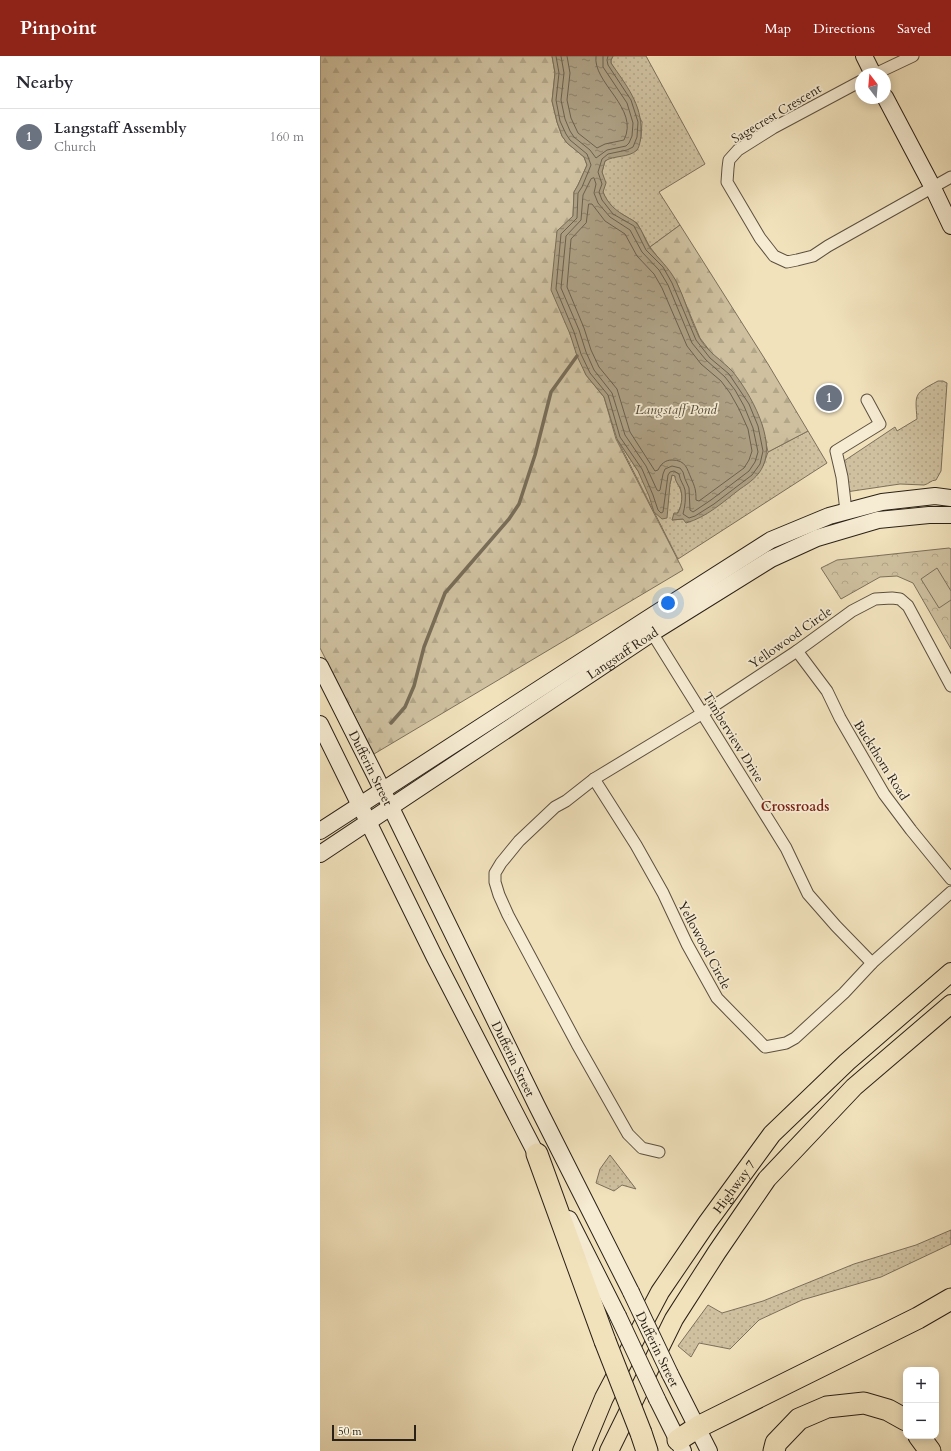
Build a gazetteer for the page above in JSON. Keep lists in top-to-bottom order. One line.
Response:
{"streets":{"main road":["Langstaff Road","Dufferin Street","Highway 7"],"street":["Sagecrest Crescent","Yellowood Circle","Timberview Drive","Buckthorn Road"]},"crossings":[["Yellowood Circle","Timberview Drive"],["Yellowood Circle","Buckthorn Road"],["Langstaff Road","Timberview Drive"],["Langstaff Road","Dufferin Street"]],"districts":["Crossroads"],"water":["Langstaff Pond"],"scale_bar":"50 m","north":"top","page":{"header":"Pinpoint","nav":["Map","Directions","Saved"],"heading":"Nearby","list":[{"mark":"1","name":"Langstaff Assembly","note":"Church","value":"160 m"}],"pins":"1","map_buttons":["+","−"],"scale":"50 m"}}
